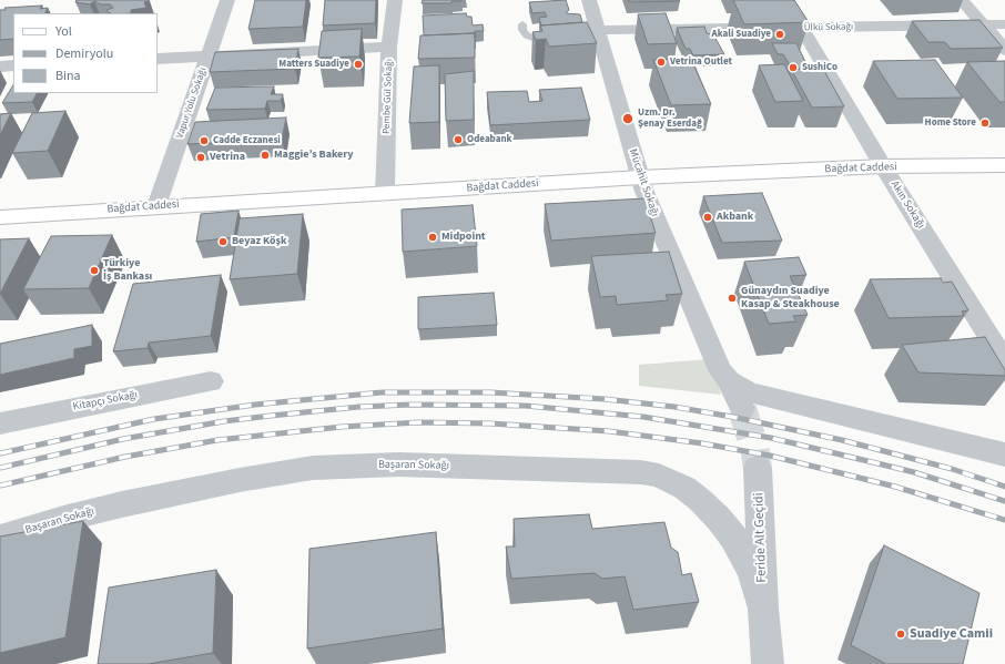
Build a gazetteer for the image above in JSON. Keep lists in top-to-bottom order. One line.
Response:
{"streets":{"main road":["Bağdat Caddesi"],"street":["Ülkü Sokağı","Pembe Gül Sokağı","Vapur Yolu Sokağı","Mücahit Sokağı","Akın Sokağı","Kitapçı Sokağı","Başaran Sokağı","Feride Alt Geçidi"]},"crossings":[["Ülkü Sokağı","Mücahit Sokağı"],["Ülkü Sokağı","Akın Sokağı"],["Pembe Gül Sokağı","Bağdat Caddesi"],["Vapur Yolu Sokağı","Bağdat Caddesi"],["Bağdat Caddesi","Mücahit Sokağı"],["Bağdat Caddesi","Akın Sokağı"],["Başaran Sokağı","Feride Alt Geçidi"]],"places":["Akali Suadiye","Vetrina Outlet","Matters Suadiye","SushiCo","Uzm. Dr. Şenay Eserdağ","Home Store","Odeabank","Cadde Eczanesi","Maggie’s Bakery","Vetrina","Akbank","Midpoint","Beyaz Köşk","Türkiye İş Bankası","Günaydın Suadiye Kasap & Steakhouse","Suadiye Camii"],"legend":["Yol","Demiryolu","Bina"]}
